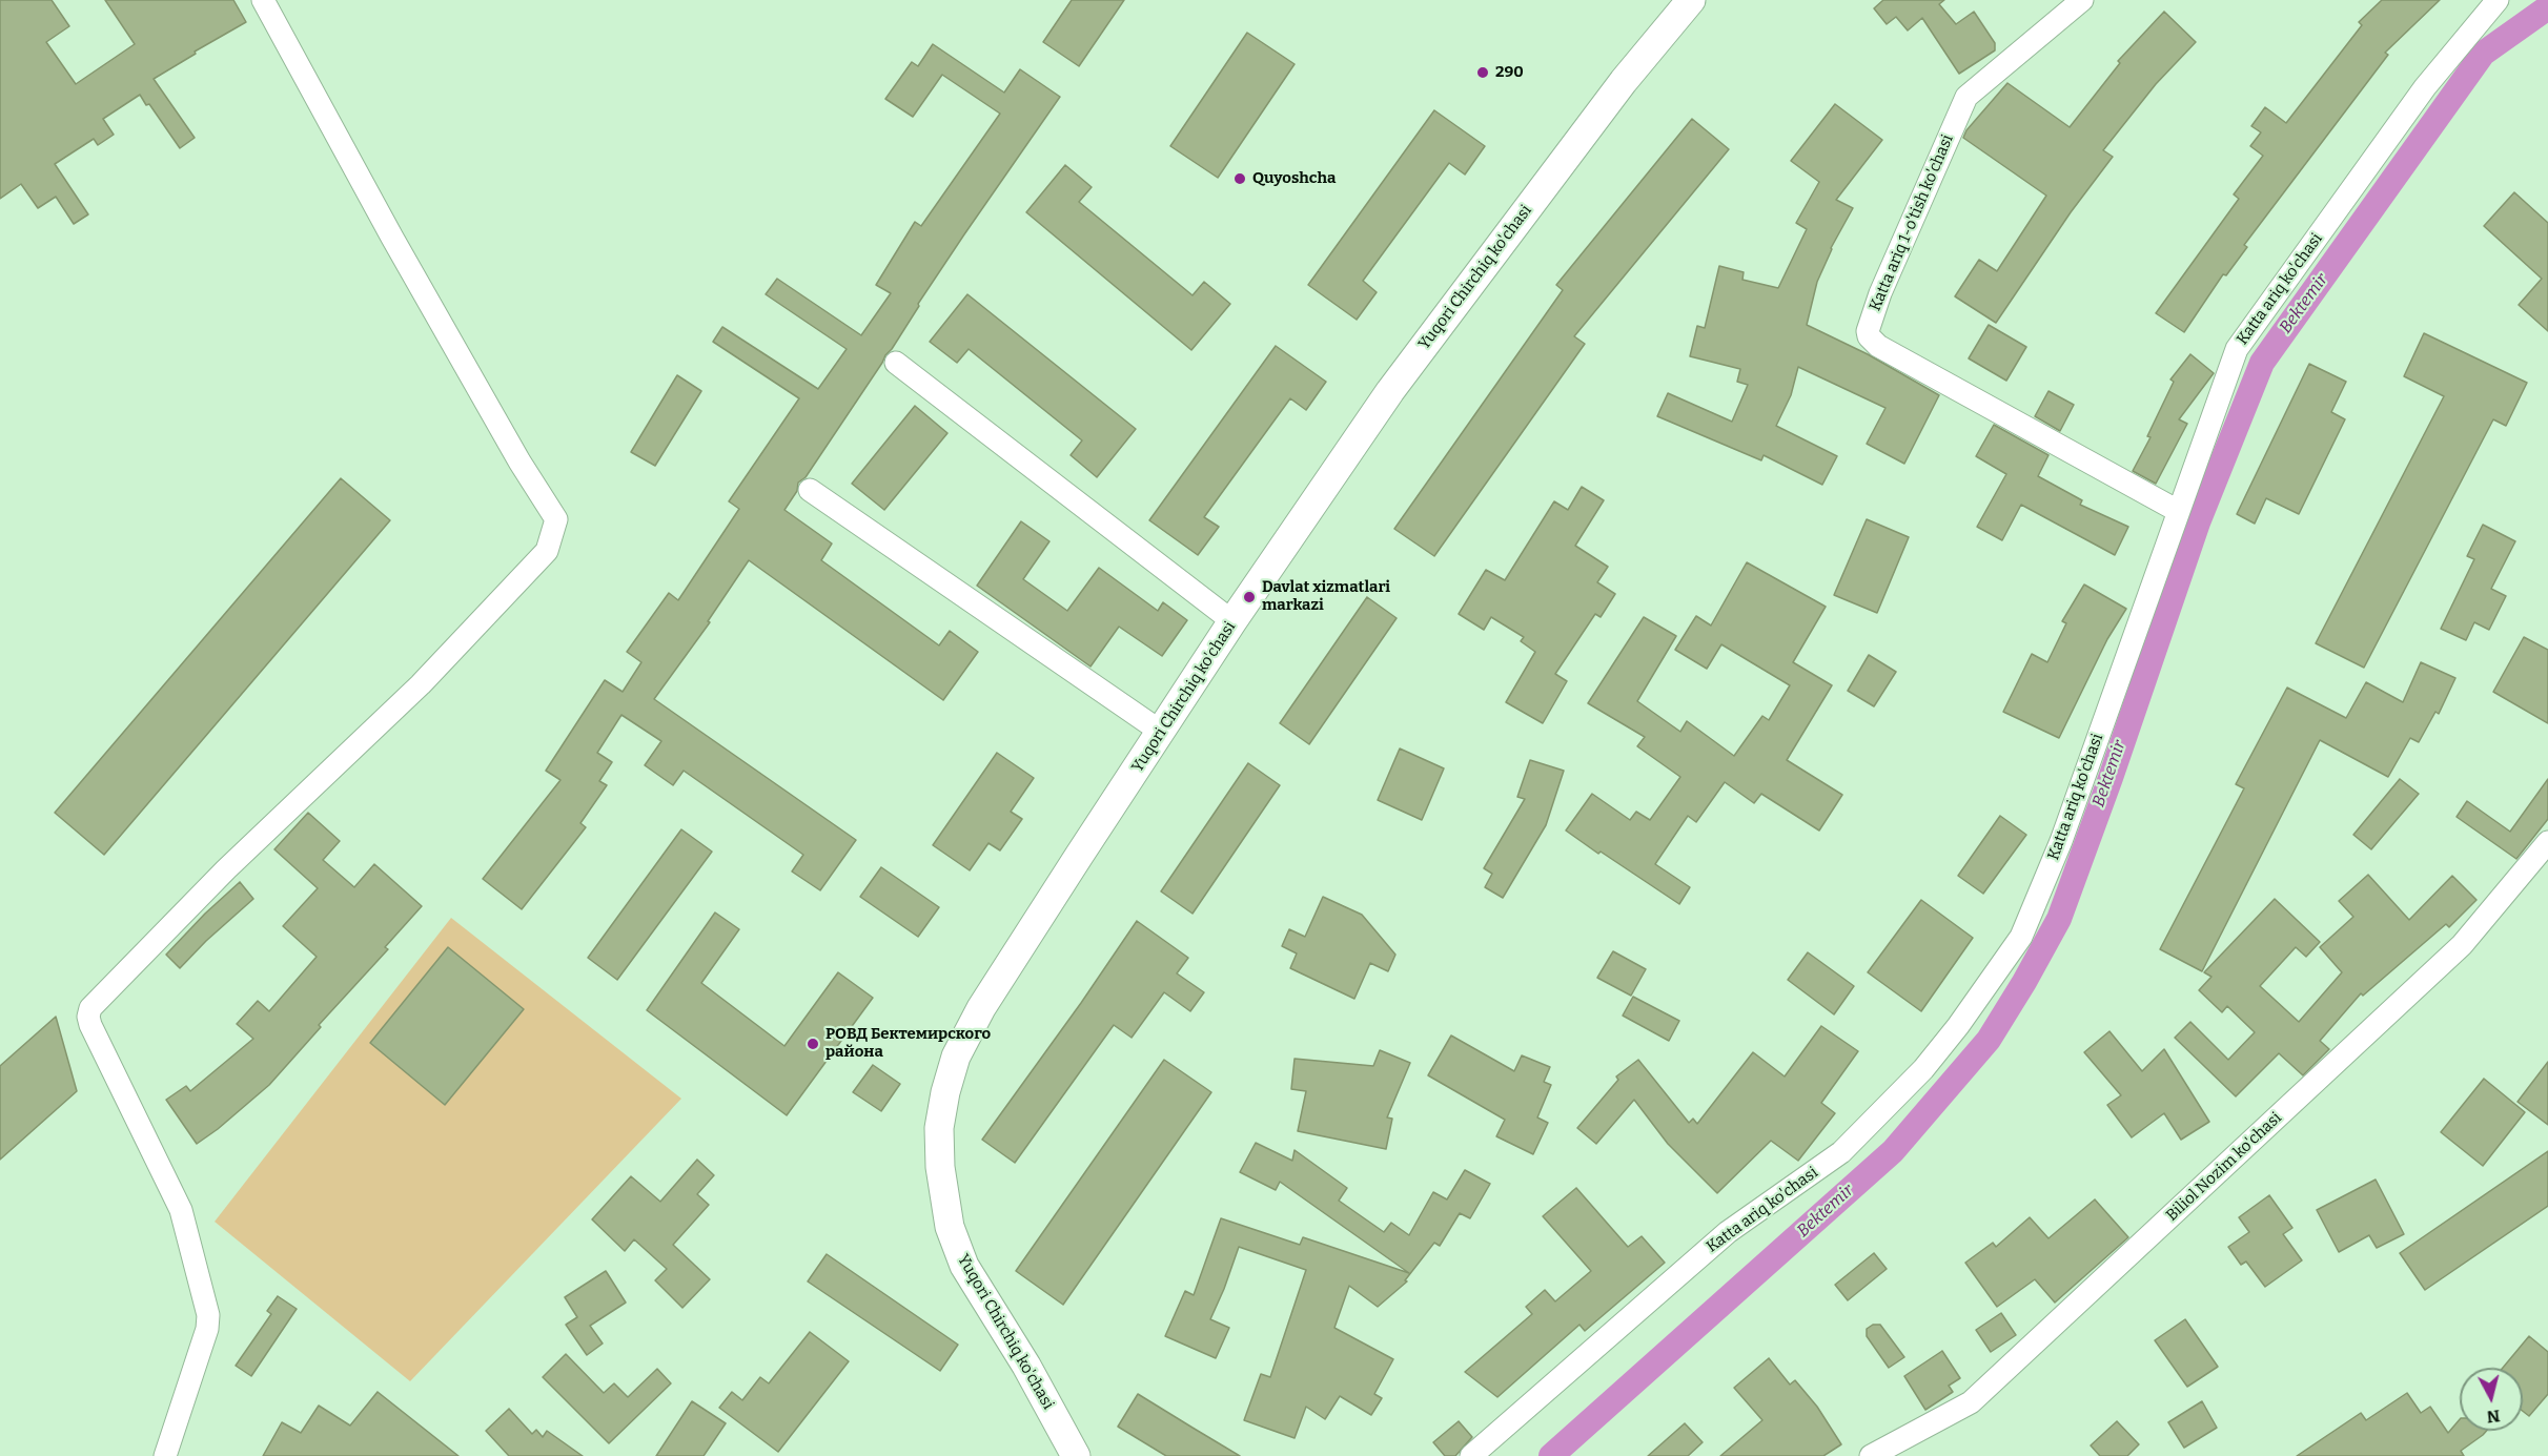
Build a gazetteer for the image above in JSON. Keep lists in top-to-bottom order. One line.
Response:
{"streets":{"street":["Katta ariq 1-o'tish ko'chasi","Yuqori Chirchiq ko'chasi","Katta ariq ko'chasi","Biliol Nozim ko'chasi"]},"crossings":[["Katta ariq 1-o'tish ko'chasi","Katta ariq ko'chasi"]],"water":["Bektemir"],"places":["290","Quyoshcha","Davlat xizmatlari markazi","РОВД Бектемирского района"],"north":"bottom"}
